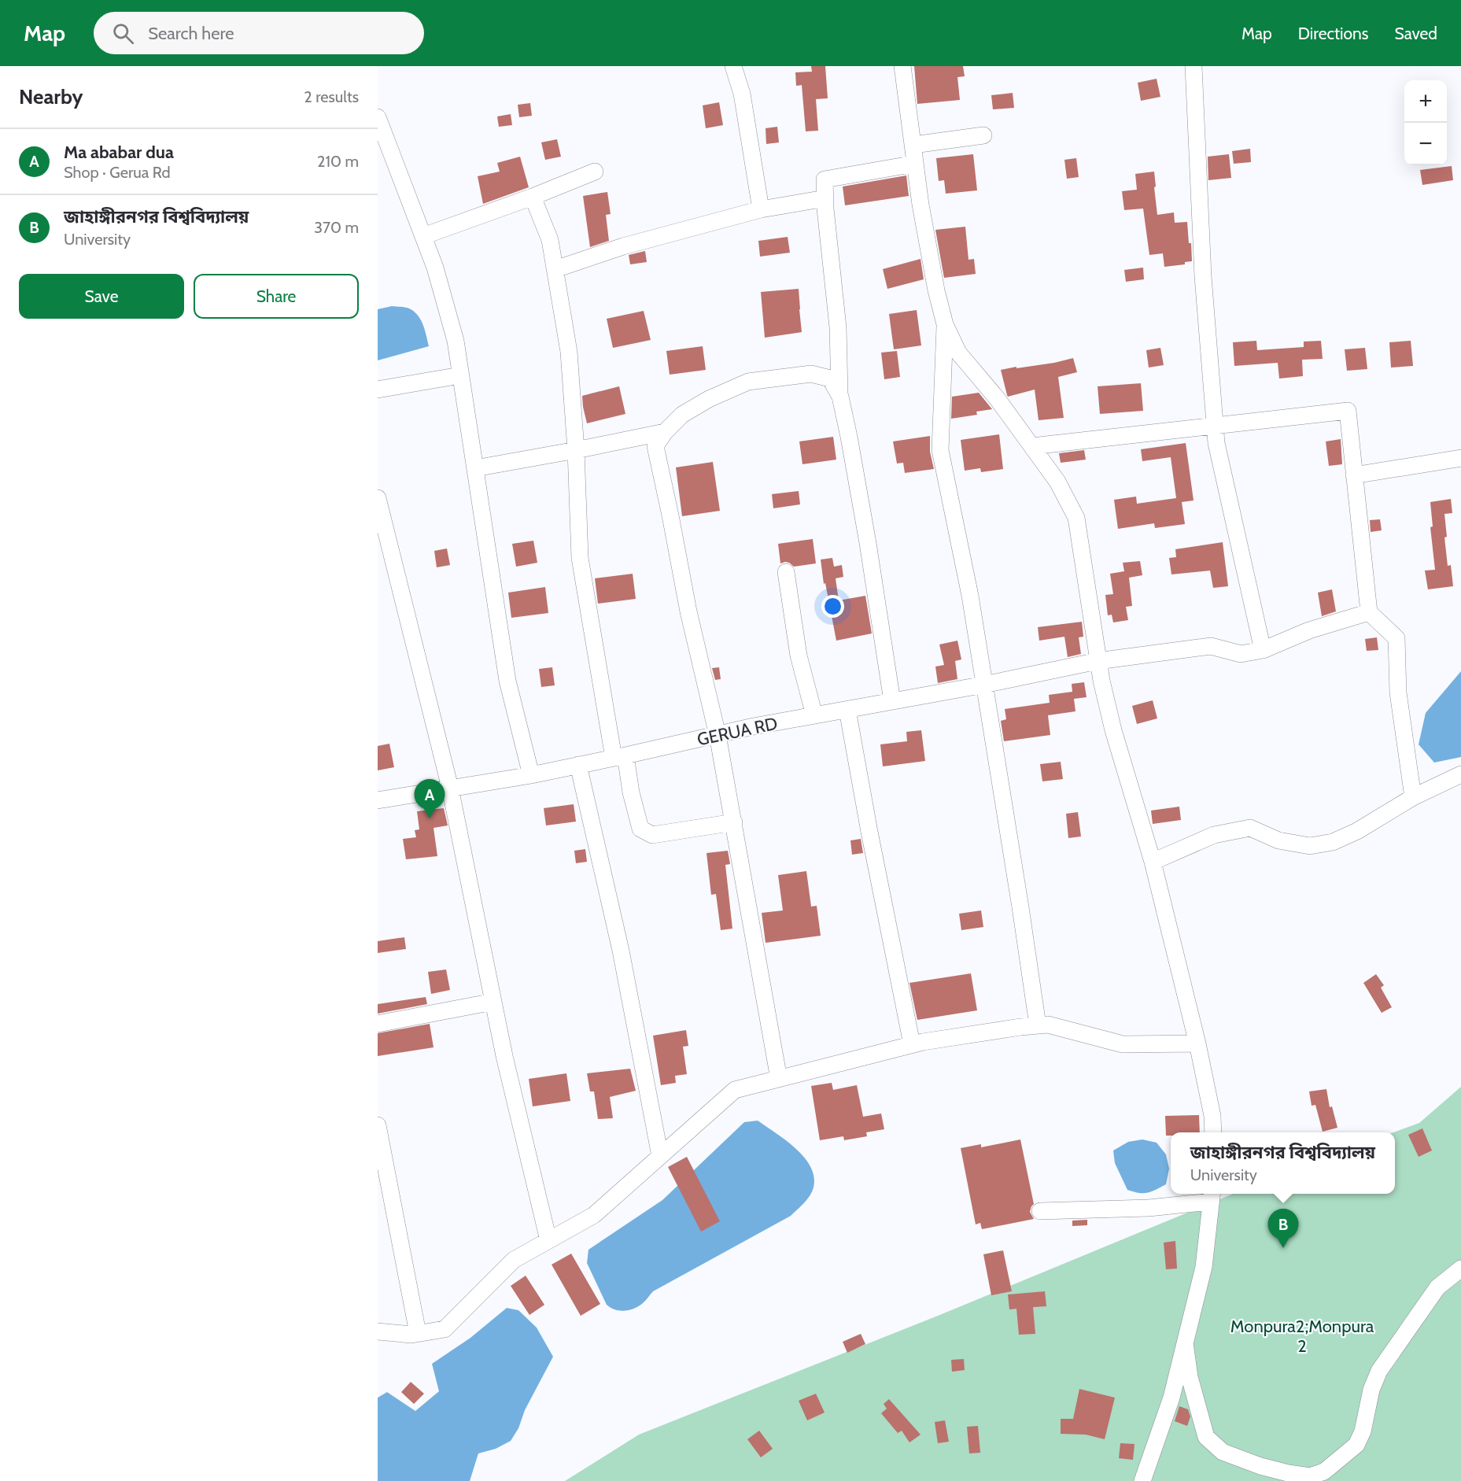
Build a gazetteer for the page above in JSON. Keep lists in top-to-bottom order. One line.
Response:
{"streets":{"street":["GERUA RD"]},"parks":["Monpura2;Monpura 2"],"page":{"header":"Map","search":"Search here","nav":["Map","Directions","Saved"],"heading":["Nearby","2 results"],"map_buttons":["+","−"],"list":[{"mark":"A","name":"Ma ababar dua","note":"Shop · Gerua Rd","value":"210 m"},{"mark":"B","name":"জাহাঙ্গীরনগর বিশ্ববিদ্যালয়","note":"University","value":"370 m"}],"buttons":["Save","Share"],"pins":["A","B"],"popup":["জাহাঙ্গীরনগর বিশ্ববিদ্যালয়","University"]}}
